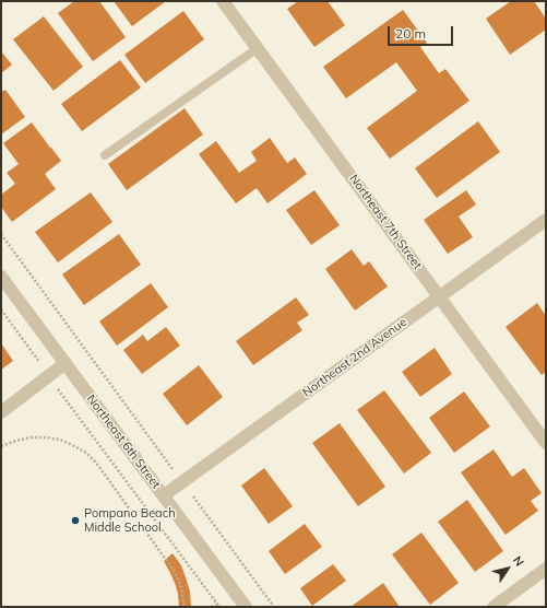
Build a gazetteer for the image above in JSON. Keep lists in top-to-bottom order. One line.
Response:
{"streets":{"street":["Northeast 7th Street","Northeast 2nd Avenue","Northeast 6th Street"]},"crossings":[["Northeast 7th Street","Northeast 2nd Avenue"],["Northeast 2nd Avenue","Northeast 6th Street"]],"places":["Pompano Beach Middle School"],"scale_bar":"20 m","north":"top right"}
